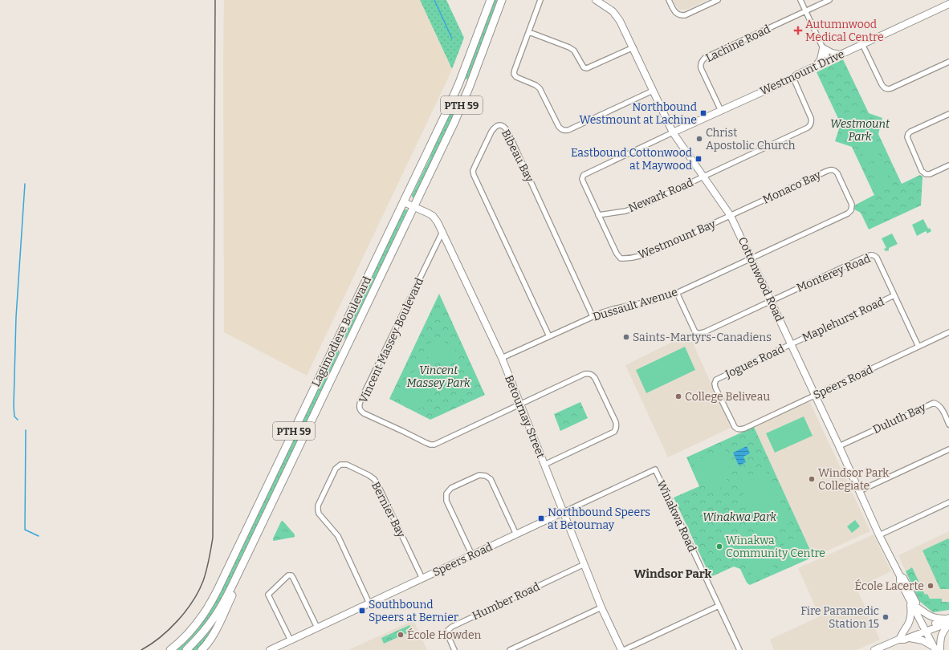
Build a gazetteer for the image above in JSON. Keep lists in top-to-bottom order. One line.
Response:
{"streets":{"main road":["PTH 59","Lagimodiere Boulevard"],"street":["Lachine Road","Westmount Drive","Bibeau Bay","Monaco Bay","Newark Road","Westmount Bay","Monterey Road","Cottonwood Road","Dussault Avenue","Maplehurst Road","Vincent Massey Boulevard","Jogues Road","Speers Road","Betournay Street","Duluth Bay","Bernier Bay","Winakwa Road","Humber Road"]},"crossings":[["Lachine Road","Westmount Drive"],["Westmount Drive","Newark Road"],["Westmount Drive","Westmount Bay"],["Westmount Drive","Cottonwood Road"],["Bibeau Bay","Dussault Avenue"],["Monaco Bay","Westmount Bay"],["Monaco Bay","Cottonwood Road"],["Monaco Bay","Dussault Avenue"],["Newark Road","Westmount Bay"],["Newark Road","Cottonwood Road"],["Westmount Bay","Cottonwood Road"],["Monterey Road","Cottonwood Road"],["Monterey Road","Maplehurst Road"],["Monterey Road","Speers Road"],["Cottonwood Road","Dussault Avenue"],["Cottonwood Road","Maplehurst Road"],["Cottonwood Road","Jogues Road"],["Cottonwood Road","Speers Road"],["Cottonwood Road","Duluth Bay"],["Dussault Avenue","Betournay Street"],["Maplehurst Road","Jogues Road"],["Lagimodiere Boulevard","Betournay Street"],["Vincent Massey Boulevard","Betournay Street"],["Jogues Road","Speers Road"],["Speers Road","Betournay Street"],["Speers Road","Bernier Bay"],["Speers Road","Winakwa Road"],["Betournay Street","Humber Road"]],"districts":["Windsor Park"],"parks":["Westmount Park","Vincent Massey Park","Winakwa Park"],"places":{"health":["Autumnwood Medical Centre"],"transit":["Northbound Westmount at Lachine","Eastbound Cottonwood at Maywood","Northbound Speers at Betournay","Southbound Speers at Bernier"],"other":["Christ Apostolic Church","Saints-Martyrs-Canadiens","College Beliveau","Windsor Park Collegiate","Winakwa Community Centre","École Lacerte","Fire Paramedic Station 15","École Howden"]}}
